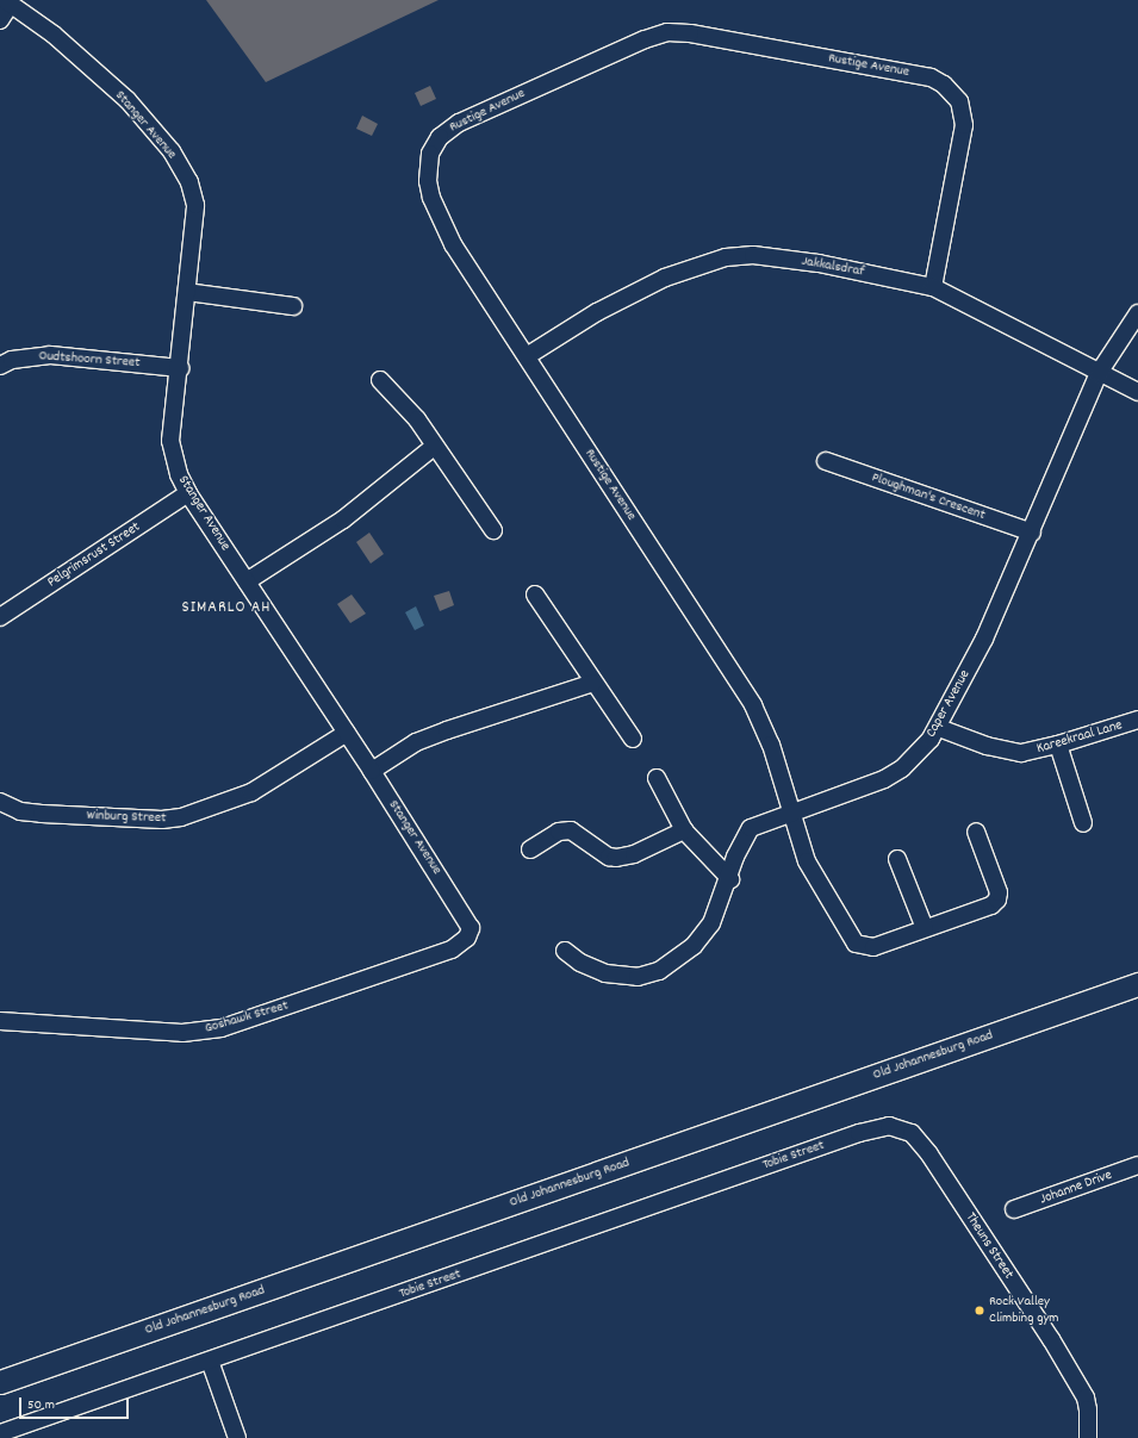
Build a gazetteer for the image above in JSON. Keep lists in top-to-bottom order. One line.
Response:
{"streets":{"main road":["Old Johannesburg Road"],"street":["Rustige Avenue","Stanger Avenue","Jakkalsdraf","Oudtshoorn Street","Ploughman's Crescent","Pelgrimsrust Street","Caper Avenue","Kareekraal Lane","Winburg Street","Goshawk Street","Tobie Street","Johanne Drive","Theuns Street"]},"crossings":[["Rustige Avenue","Jakkalsdraf"],["Rustige Avenue","Caper Avenue"],["Stanger Avenue","Oudtshoorn Street"],["Stanger Avenue","Pelgrimsrust Street"],["Stanger Avenue","Winburg Street"],["Stanger Avenue","Goshawk Street"],["Jakkalsdraf","Caper Avenue"],["Ploughman's Crescent","Caper Avenue"],["Caper Avenue","Kareekraal Lane"],["Tobie Street","Theuns Street"]],"districts":["SIMARLO AH"],"places":["Rock Valley Climbing gym"],"scale_bar":"50 m"}
